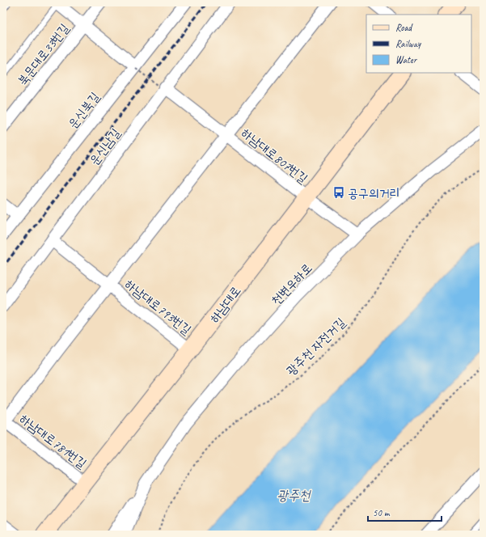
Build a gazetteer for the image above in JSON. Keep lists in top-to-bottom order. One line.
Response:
{"streets":{"street":["북문대로33번길","운신북길","운신남길","하남대로807번길","천변우하로","하남대로","하남대로793번길","하남대로781번길"],"path":["광주천 자전거길"]},"crossings":[["북문대로33번길","운신북길"],["운신남길","하남대로807번길"],["운신남길","하남대로793번길"],["하남대로807번길","천변우하로"],["하남대로807번길","하남대로"],["하남대로807번길","하남대로793번길"],["하남대로","하남대로793번길"],["하남대로","하남대로781번길"],["하남대로793번길","하남대로781번길"]],"water":["광주천"],"places":{"bus stop":["공구의거리"]},"legend":["Road","Railway","Water"],"scale_bar":"50 m"}
